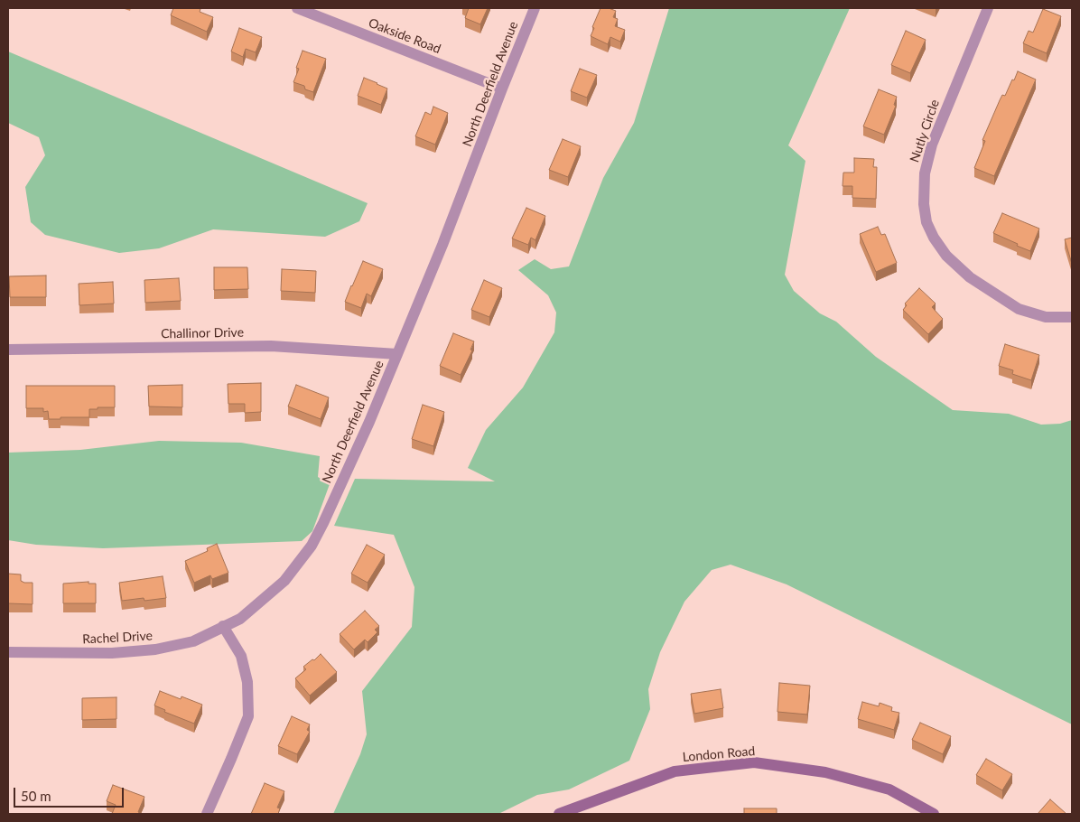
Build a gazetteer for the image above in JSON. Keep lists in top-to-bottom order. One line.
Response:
{"streets":{"street":["Oakside Road","North Deerfield Avenue","Nutly Circle","Challinor Drive","Rachel Drive","London Road"]},"crossings":[["Oakside Road","North Deerfield Avenue"],["North Deerfield Avenue","Challinor Drive"],["North Deerfield Avenue","Rachel Drive"]],"scale_bar":"50 m"}
